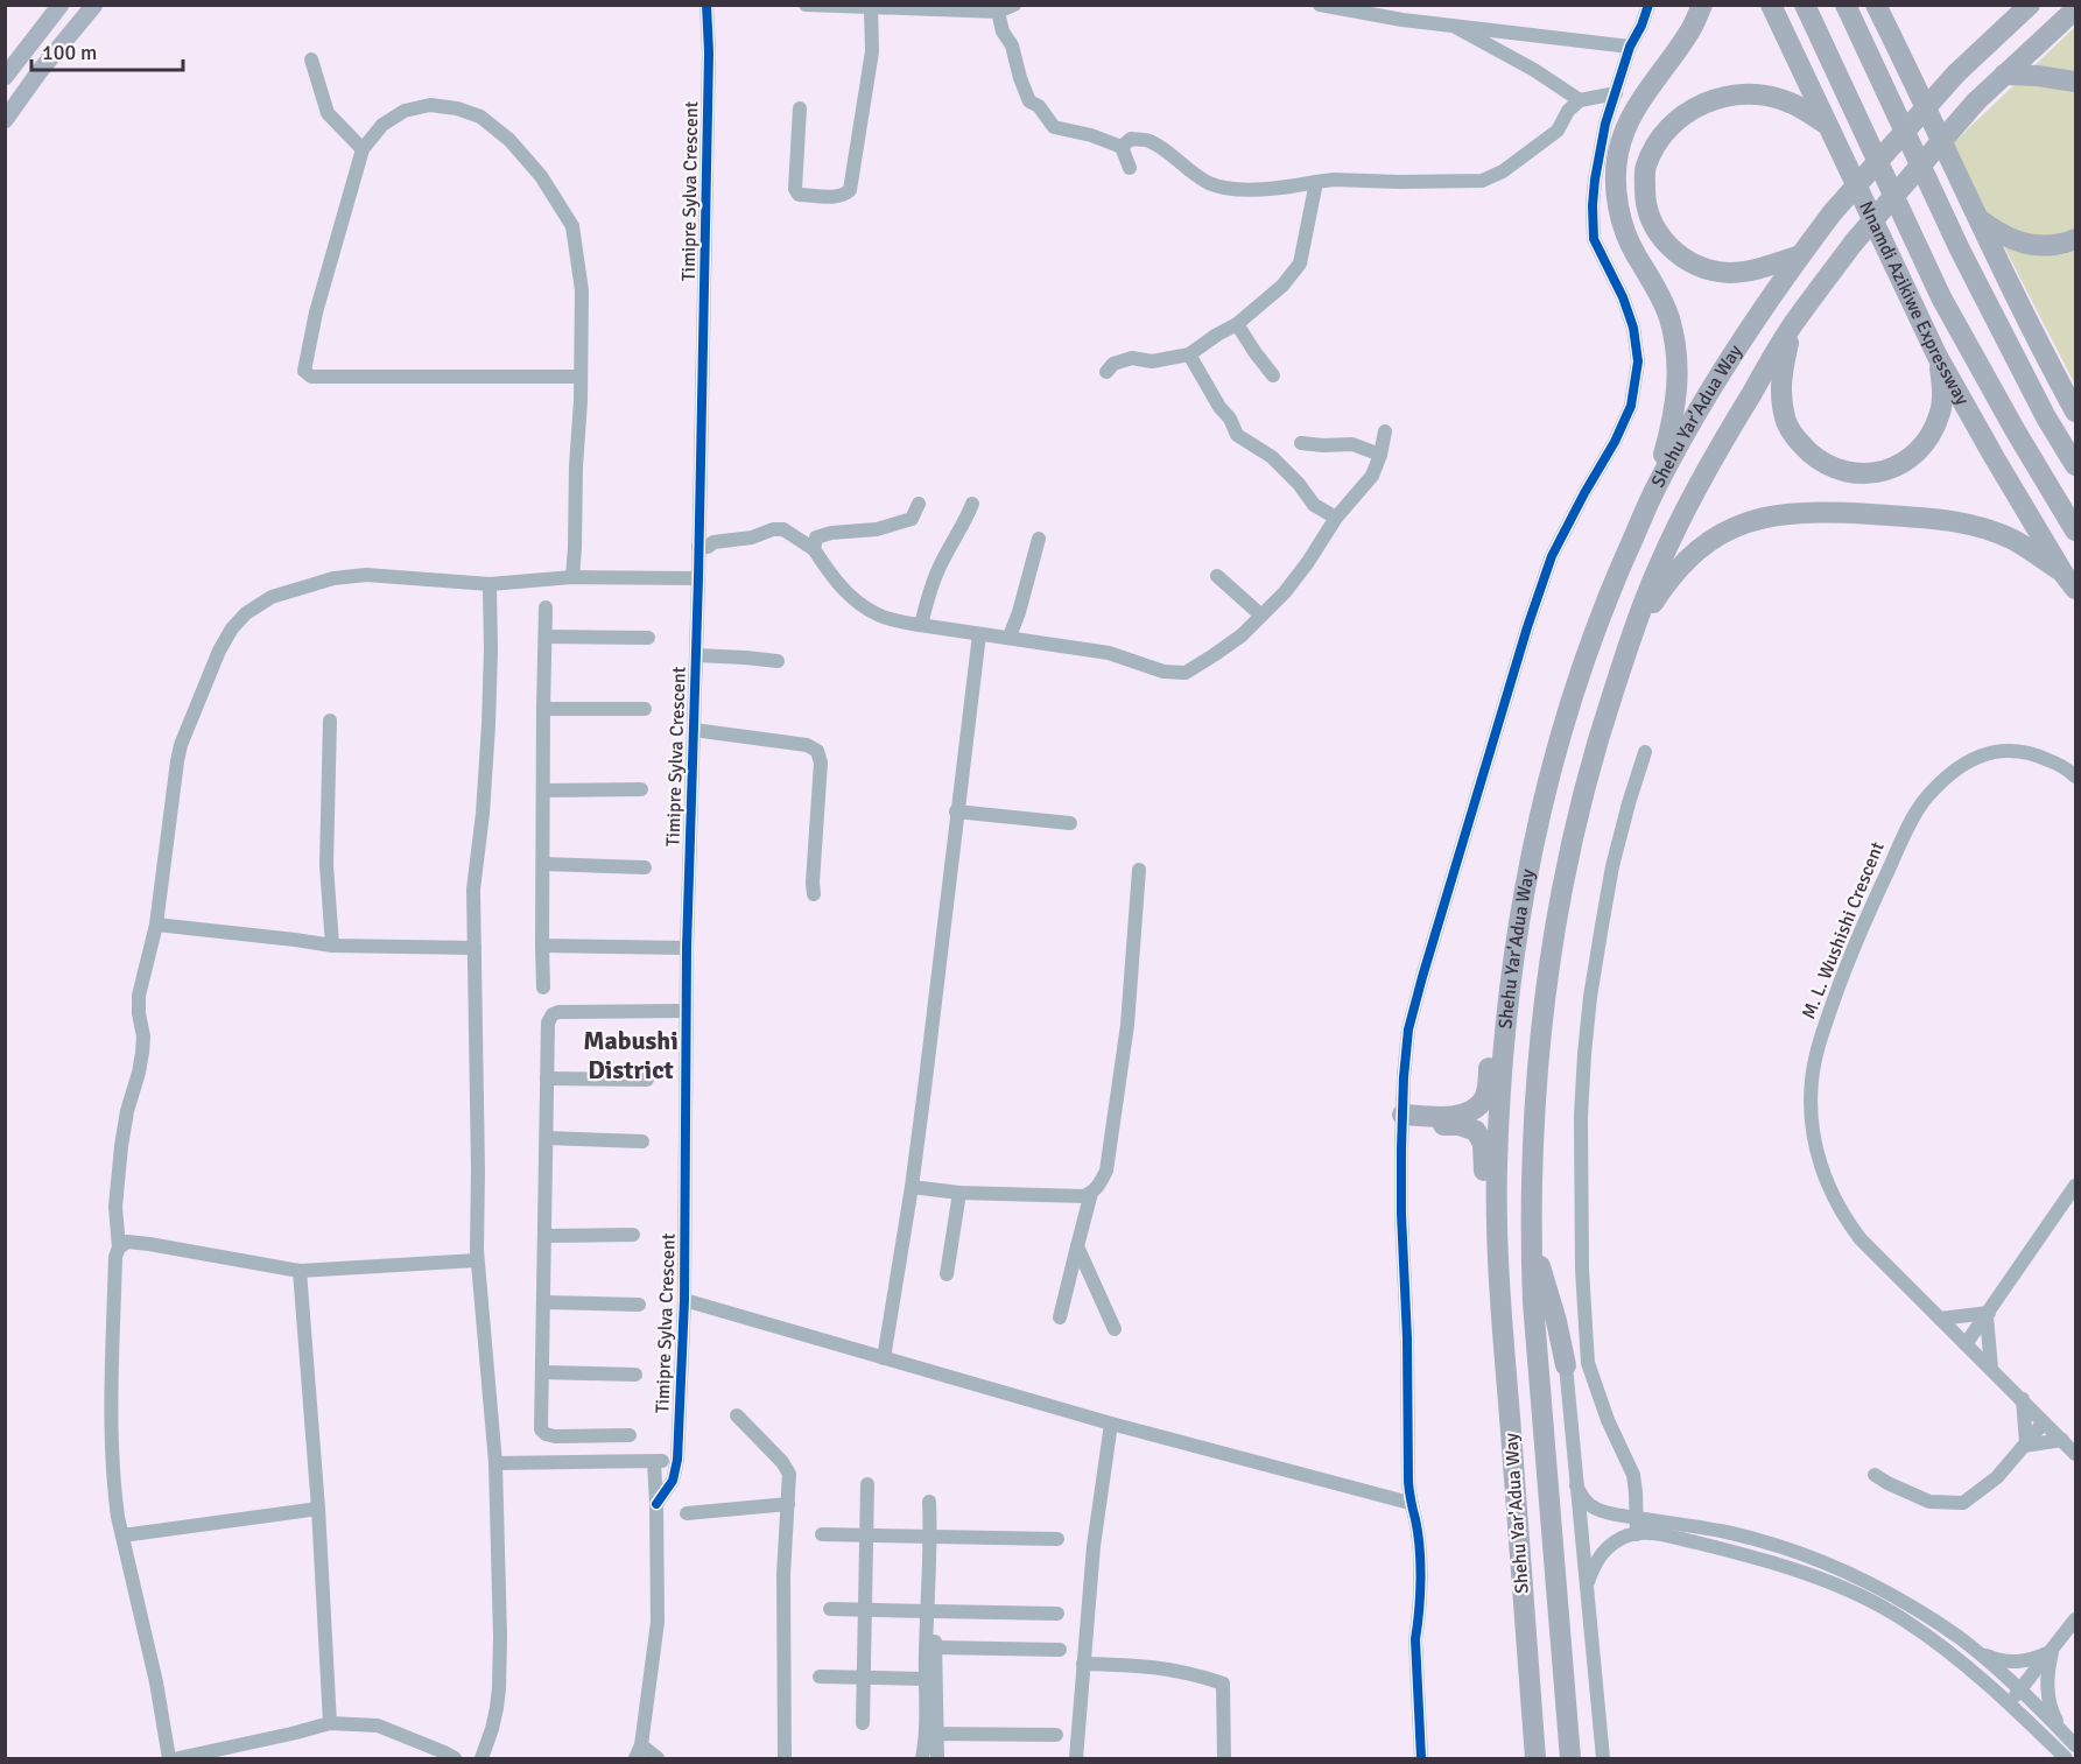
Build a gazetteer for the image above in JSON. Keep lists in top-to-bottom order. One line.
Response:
{"streets":{"highway":["Nnamdi Azikiwe Expressway","Shehu Yar'Adua Way"],"street":["Timipre Sylva Crescent","M. L. Wushishi Crescent"]},"districts":["Mabushi District"],"scale_bar":"100 m"}
